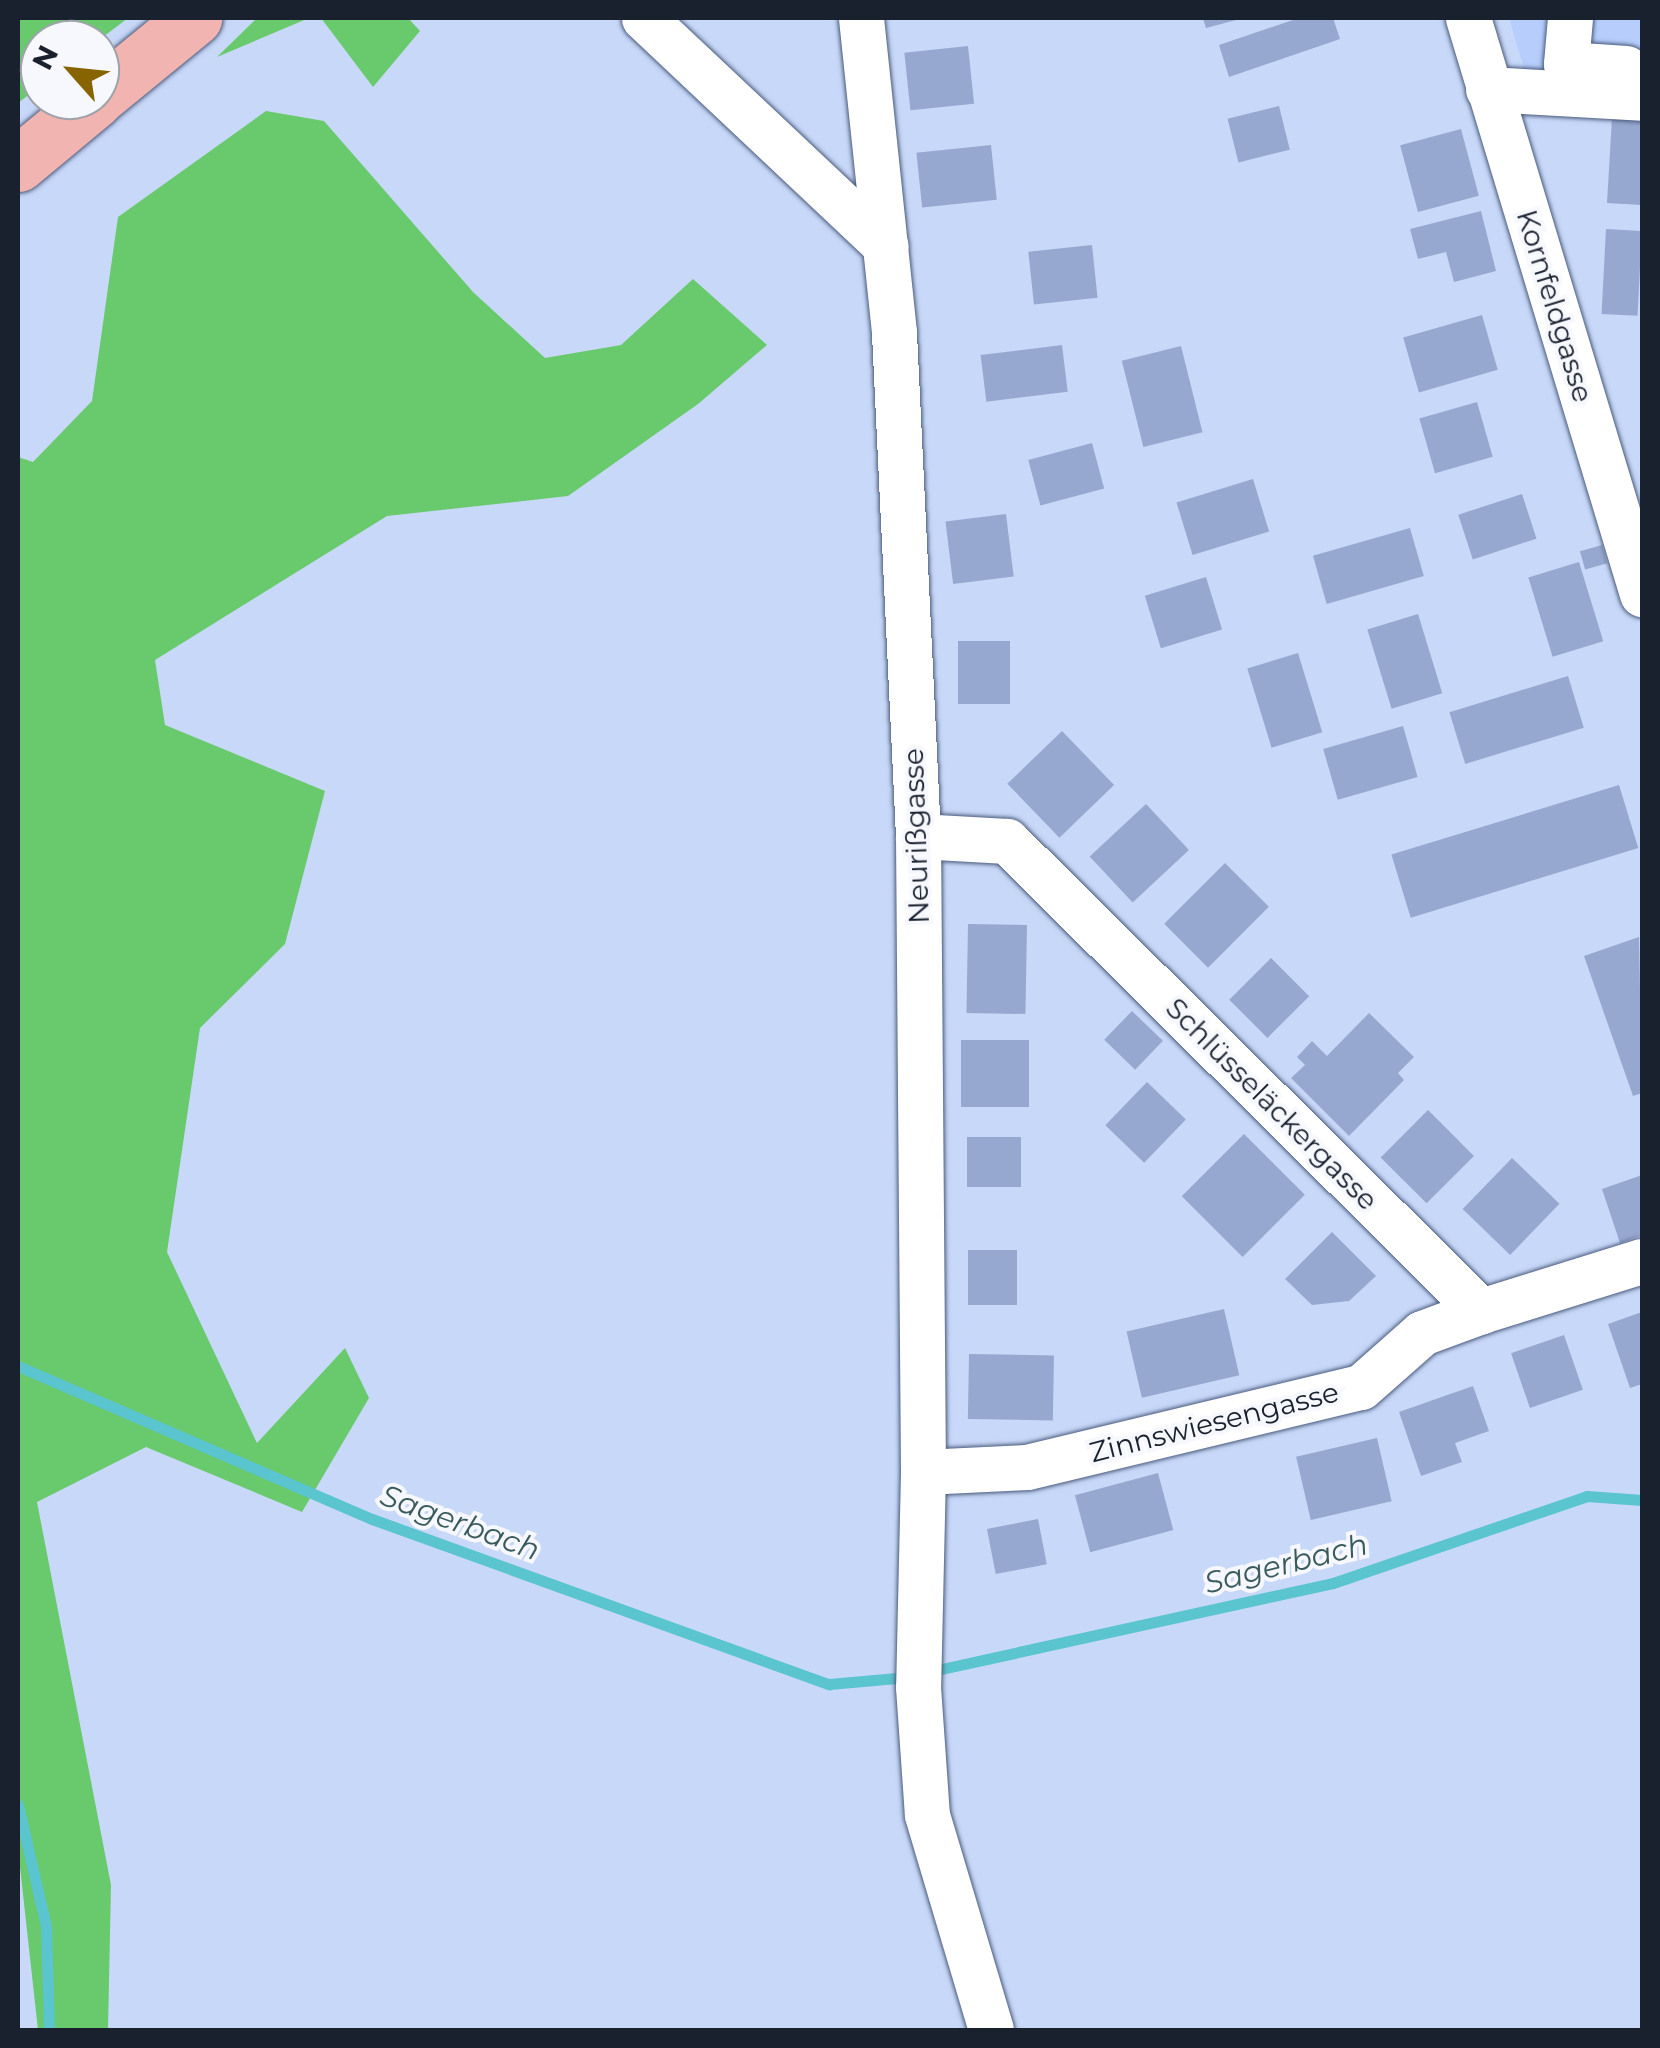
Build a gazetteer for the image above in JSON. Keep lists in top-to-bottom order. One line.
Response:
{"streets":{"street":["Kornfeldgasse","Neurißgasse","Schlüsseläckergasse","Zinnswiesengasse"]},"crossings":[["Neurißgasse","Schlüsseläckergasse"],["Neurißgasse","Zinnswiesengasse"],["Schlüsseläckergasse","Zinnswiesengasse"]],"water":["Sagerbach"],"north":"top left"}
